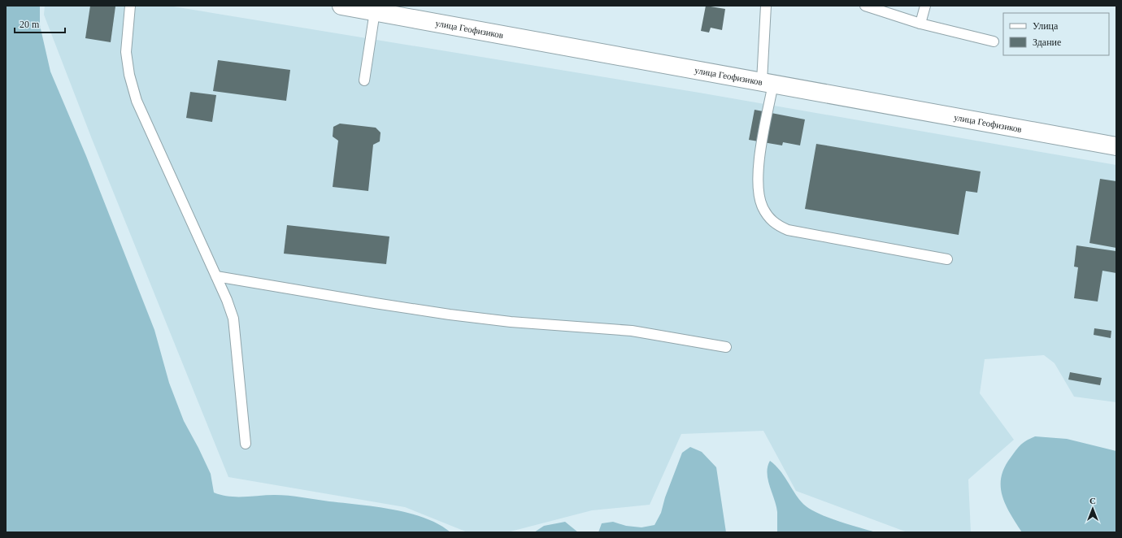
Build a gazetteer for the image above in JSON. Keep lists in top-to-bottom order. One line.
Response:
{"streets":{"street":["улица Геофизиков"]},"legend":["Улица","Здание"],"scale_bar":"20 m","north":"top"}
